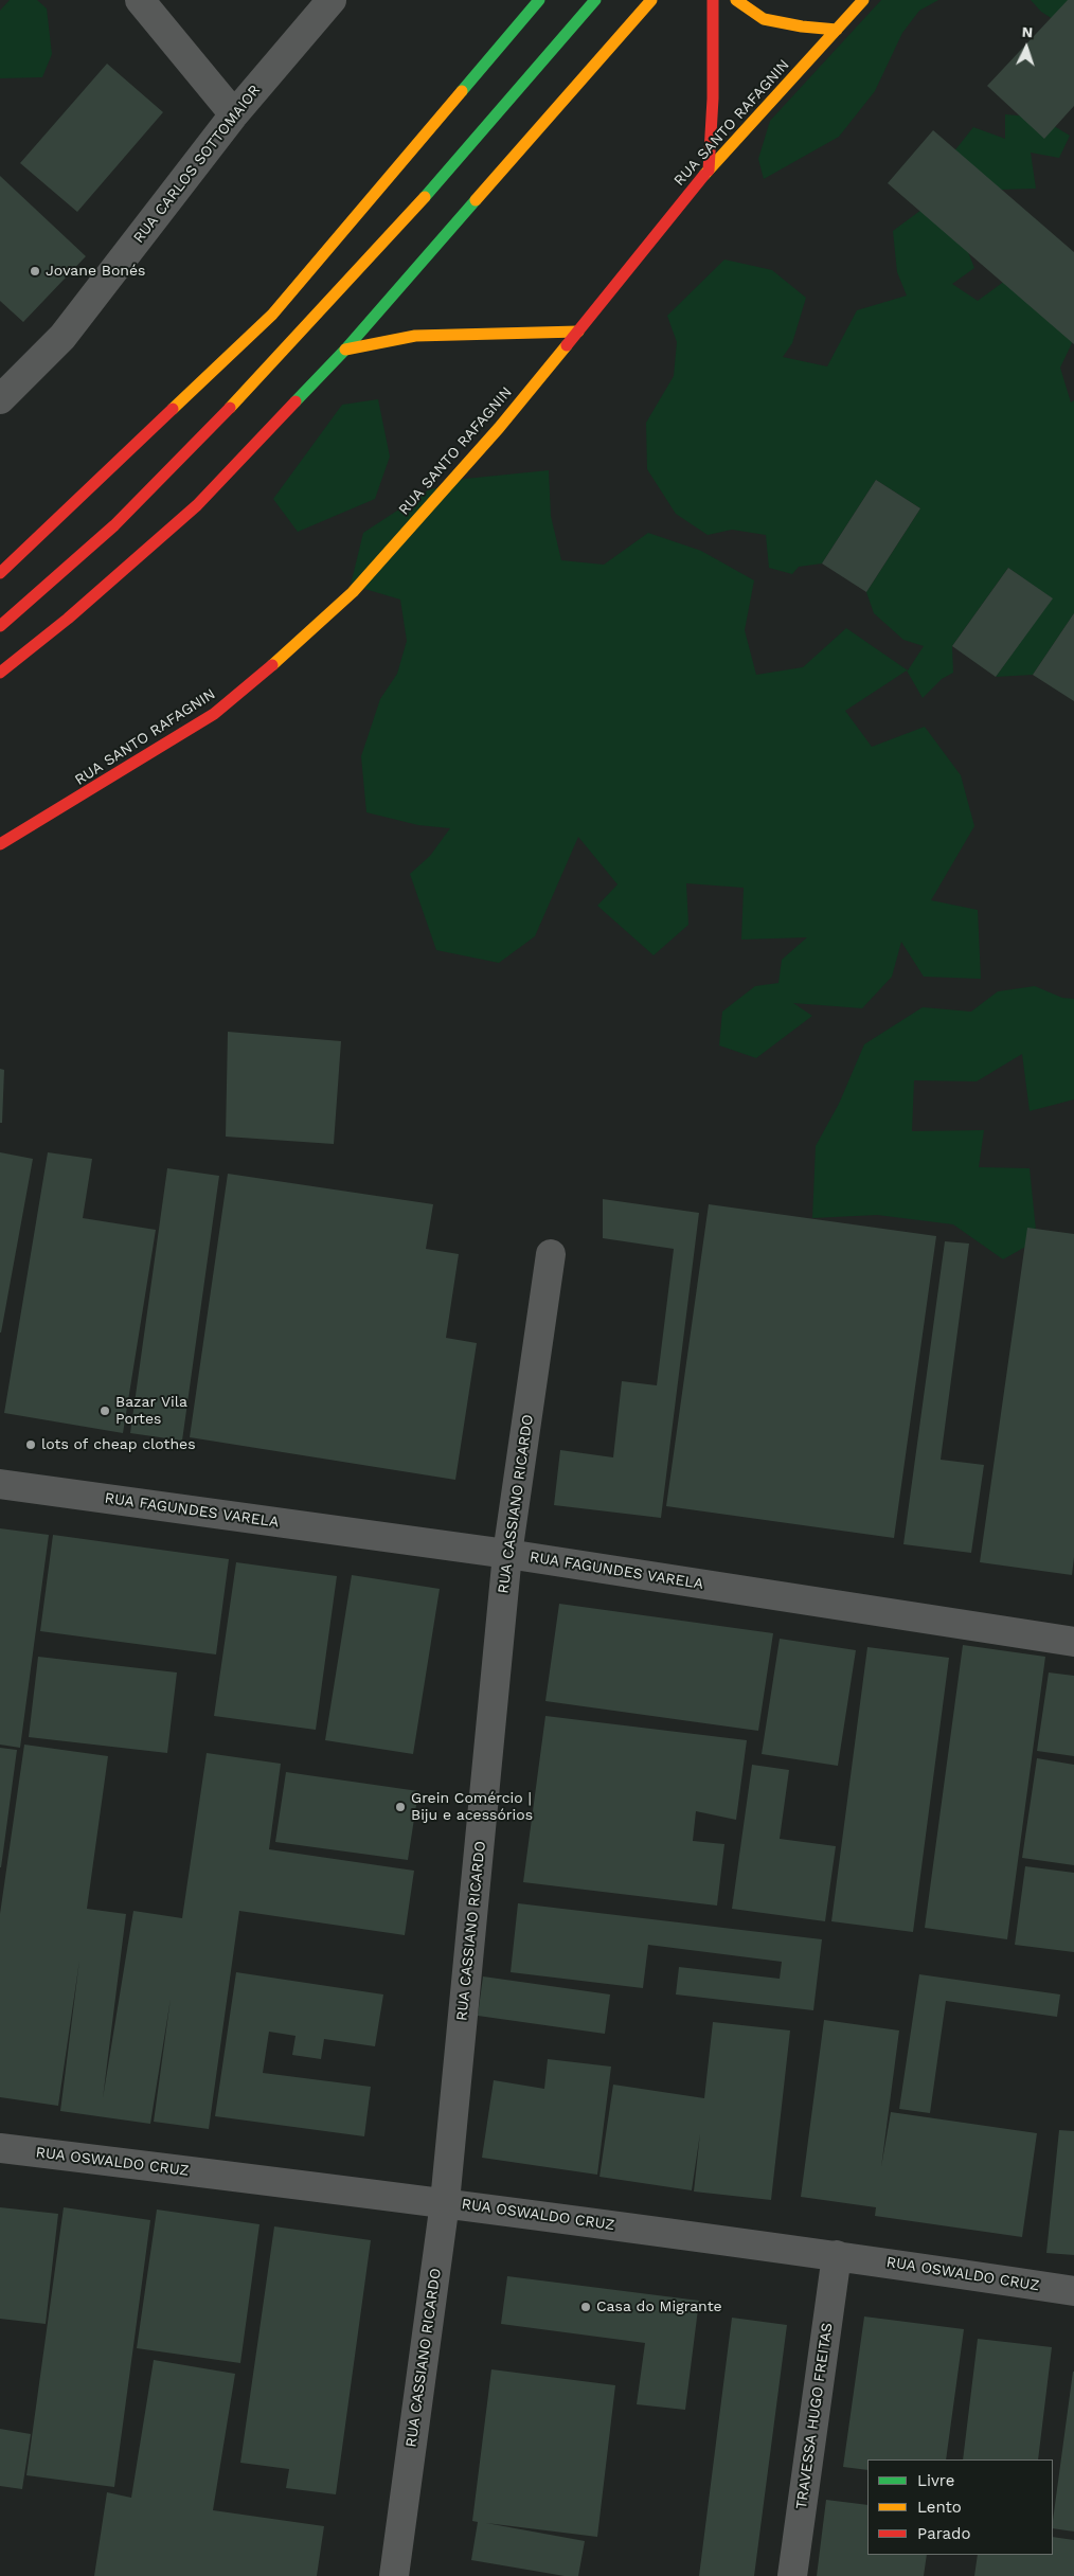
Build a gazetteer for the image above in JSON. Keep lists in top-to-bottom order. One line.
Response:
{"streets":{"main road":["RUA SANTO RAFAGNIN"],"street":["RUA CARLOS SOTTOMAIOR","RUA CASSIANO RICARDO","RUA FAGUNDES VARELA","RUA OSWALDO CRUZ","TRAVESSA HUGO FREITAS"]},"crossings":[["RUA CASSIANO RICARDO","RUA FAGUNDES VARELA"],["RUA CASSIANO RICARDO","RUA OSWALDO CRUZ"],["RUA OSWALDO CRUZ","TRAVESSA HUGO FREITAS"]],"places":["Jovane Bonés","Bazar Vila Portes","lots of cheap clothes","Grein Comércio | Biju e acessórios","Casa do Migrante"],"legend":["Livre","Lento","Parado"],"north":"top"}
